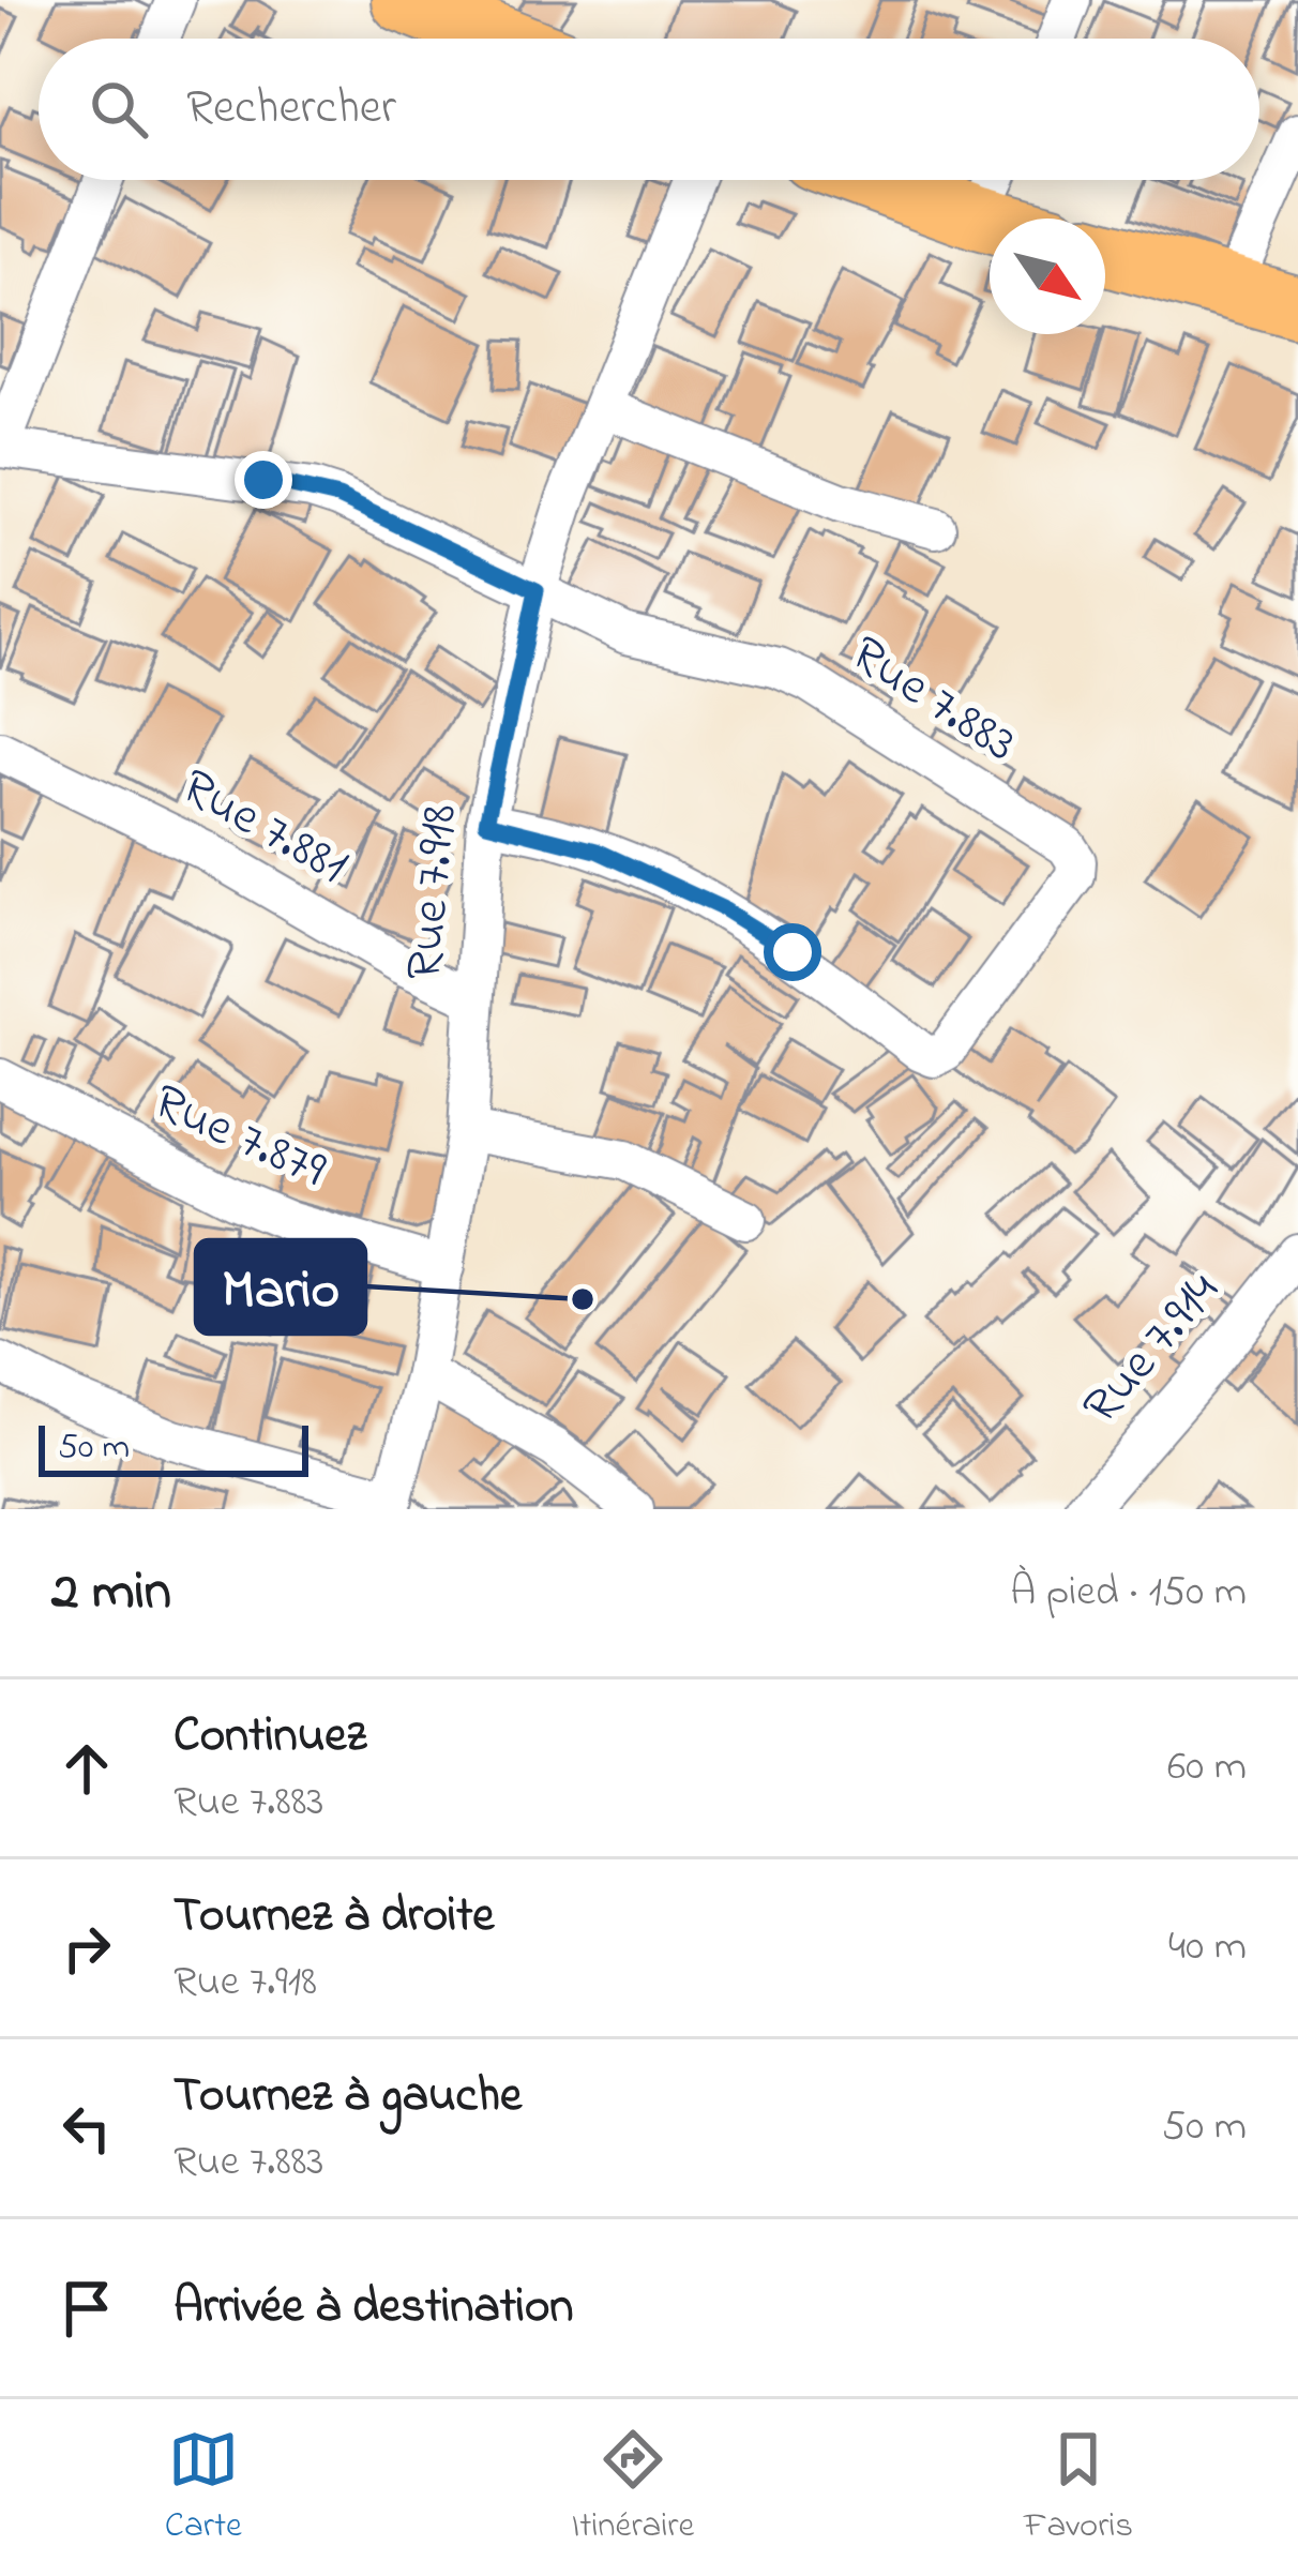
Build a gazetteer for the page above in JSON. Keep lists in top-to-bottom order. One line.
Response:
{"streets":{"street":["Rue 7.883","Rue 7.881","Rue 7.918","Rue 7.879","Rue 7.914"]},"crossings":[["Rue 7.883","Rue 7.918"],["Rue 7.881","Rue 7.918"],["Rue 7.918","Rue 7.879"]],"places":["Mario"],"scale_bar":"50 m","north":"bottom right","page":{"search":"Rechercher","scale":"50 m","heading":["2 min","À pied · 150 m"],"list":[["Continuez","Rue 7.883","60 m"],["Tournez à droite","Rue 7.918","40 m"],["Tournez à gauche","Rue 7.883","50 m"],"Arrivée à destination"],"nav":["Carte","Itinéraire","Favoris"]}}
